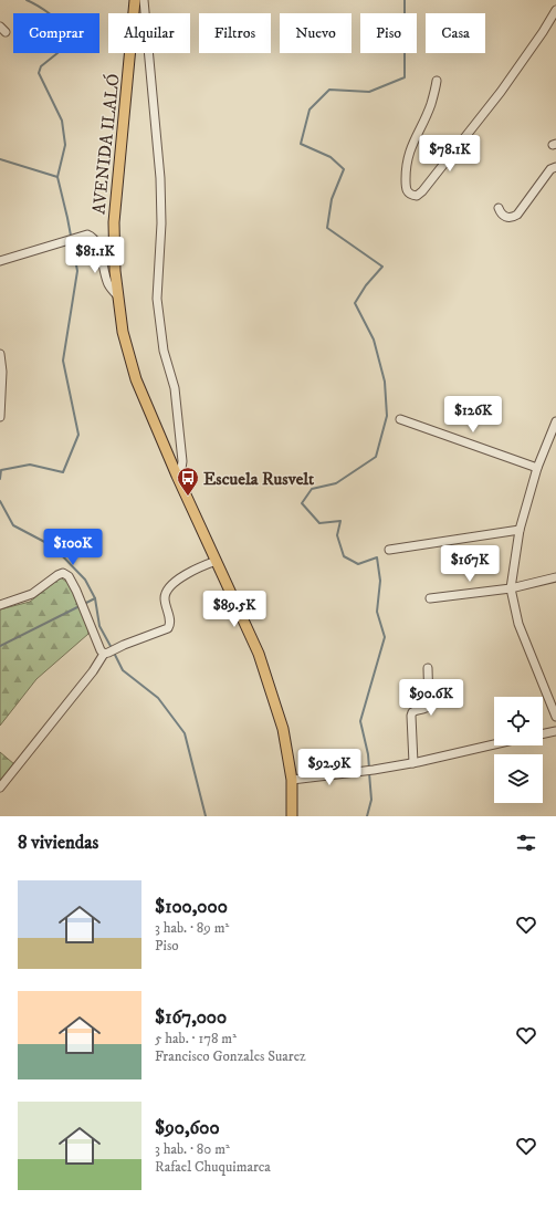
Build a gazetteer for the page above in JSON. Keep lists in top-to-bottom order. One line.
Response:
{"streets":{"main road":["AVENIDA ILALÓ"]},"places":{"bus stop":["Escuela Rusvelt"]},"page":{"chip":["Comprar","Alquilar","Filtros","Nuevo","Piso","Casa"],"price":["$78.1K","$81.1K","$126K","$100K","$167K","$89.5K","$90.6K","$92.9K"],"heading":"8 viviendas","list":[{"name":"$100,000","note":"3 hab. · 89 m² · Piso"},{"name":"$167,000","note":"5 hab. · 178 m² · Francisco Gonzales Suarez"},{"name":"$90,600","note":"3 hab. · 80 m² · Rafael Chuquimarca"}]}}
